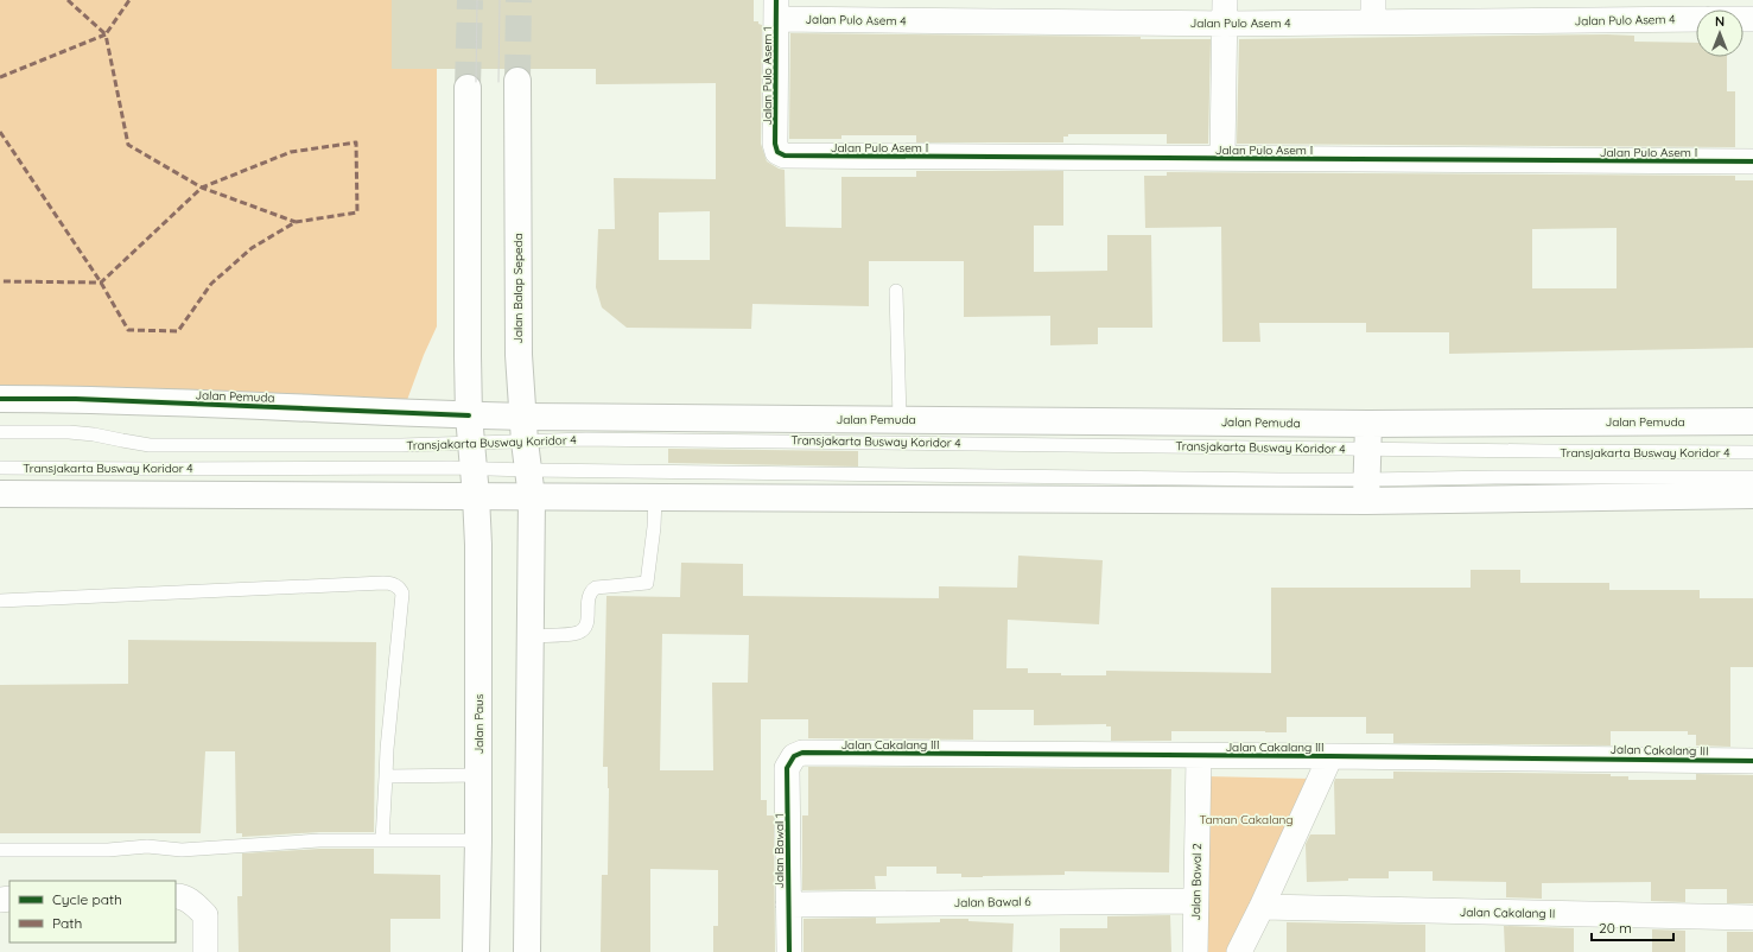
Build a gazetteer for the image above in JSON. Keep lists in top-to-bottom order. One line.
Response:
{"streets":{"main road":["Jalan Balap Sepeda","Jalan Pemuda","Jalan Paus"],"street":["Jalan Pulo Asem 4","Jalan Pulo Asem 1","Jalan Pulo Asem I","Jalan Cakalang III","Jalan Bawal 1","Jalan Bawal 2","Jalan Bawal 6","Jalan Cakalang II"],"lane":["Transjakarta Busway Koridor 4"]},"crossings":[["Jalan Pulo Asem 4","Jalan Pulo Asem 1"],["Jalan Pulo Asem 1","Jalan Pulo Asem I"],["Jalan Balap Sepeda","Jalan Pemuda"],["Jalan Balap Sepeda","Transjakarta Busway Koridor 4"],["Jalan Pemuda","Transjakarta Busway Koridor 4"],["Jalan Cakalang III","Jalan Bawal 1"],["Jalan Cakalang III","Jalan Bawal 2"],["Jalan Bawal 1","Jalan Bawal 6"],["Jalan Bawal 2","Jalan Bawal 6"]],"parks":["Taman Cakalang"],"legend":["Cycle path","Path"],"scale_bar":"20 m","north":"top"}
